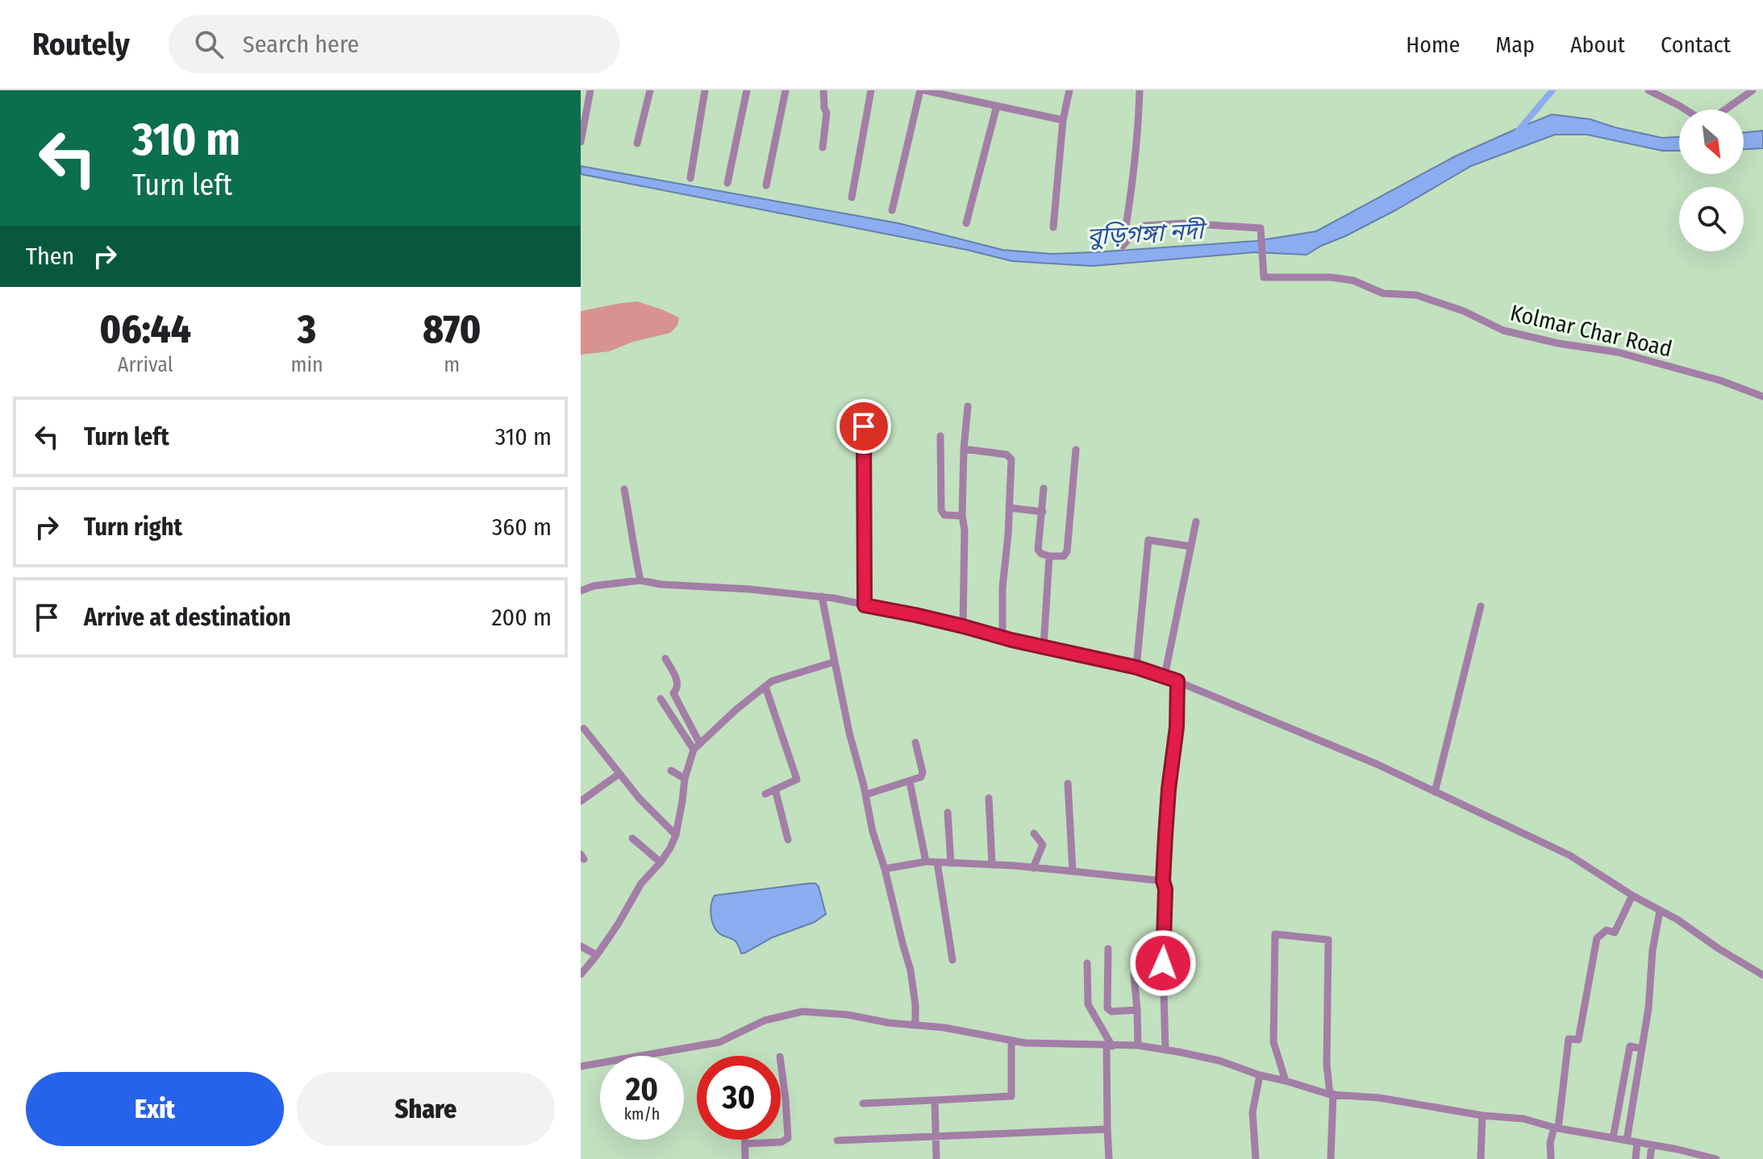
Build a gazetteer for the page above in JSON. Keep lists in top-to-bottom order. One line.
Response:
{"streets":{"street":["Kolmar Char Road"]},"water":["বুড়িগঙ্গা নদী"],"north":"bottom right","page":{"header":"Routely","search":"Search here","nav":["Home","Map","About","Contact"],"turn":["310 m","Turn left"],"then":"Then","eta":["06:44","Arrival","3","min","870","m"],"list":[{"name":"Turn left","value":"310 m"},{"name":"Turn right","value":"360 m"},{"name":"Arrive at destination","value":"200 m"}],"speed":"20 km/h","limit":"30","buttons":["Exit","Share"]}}
